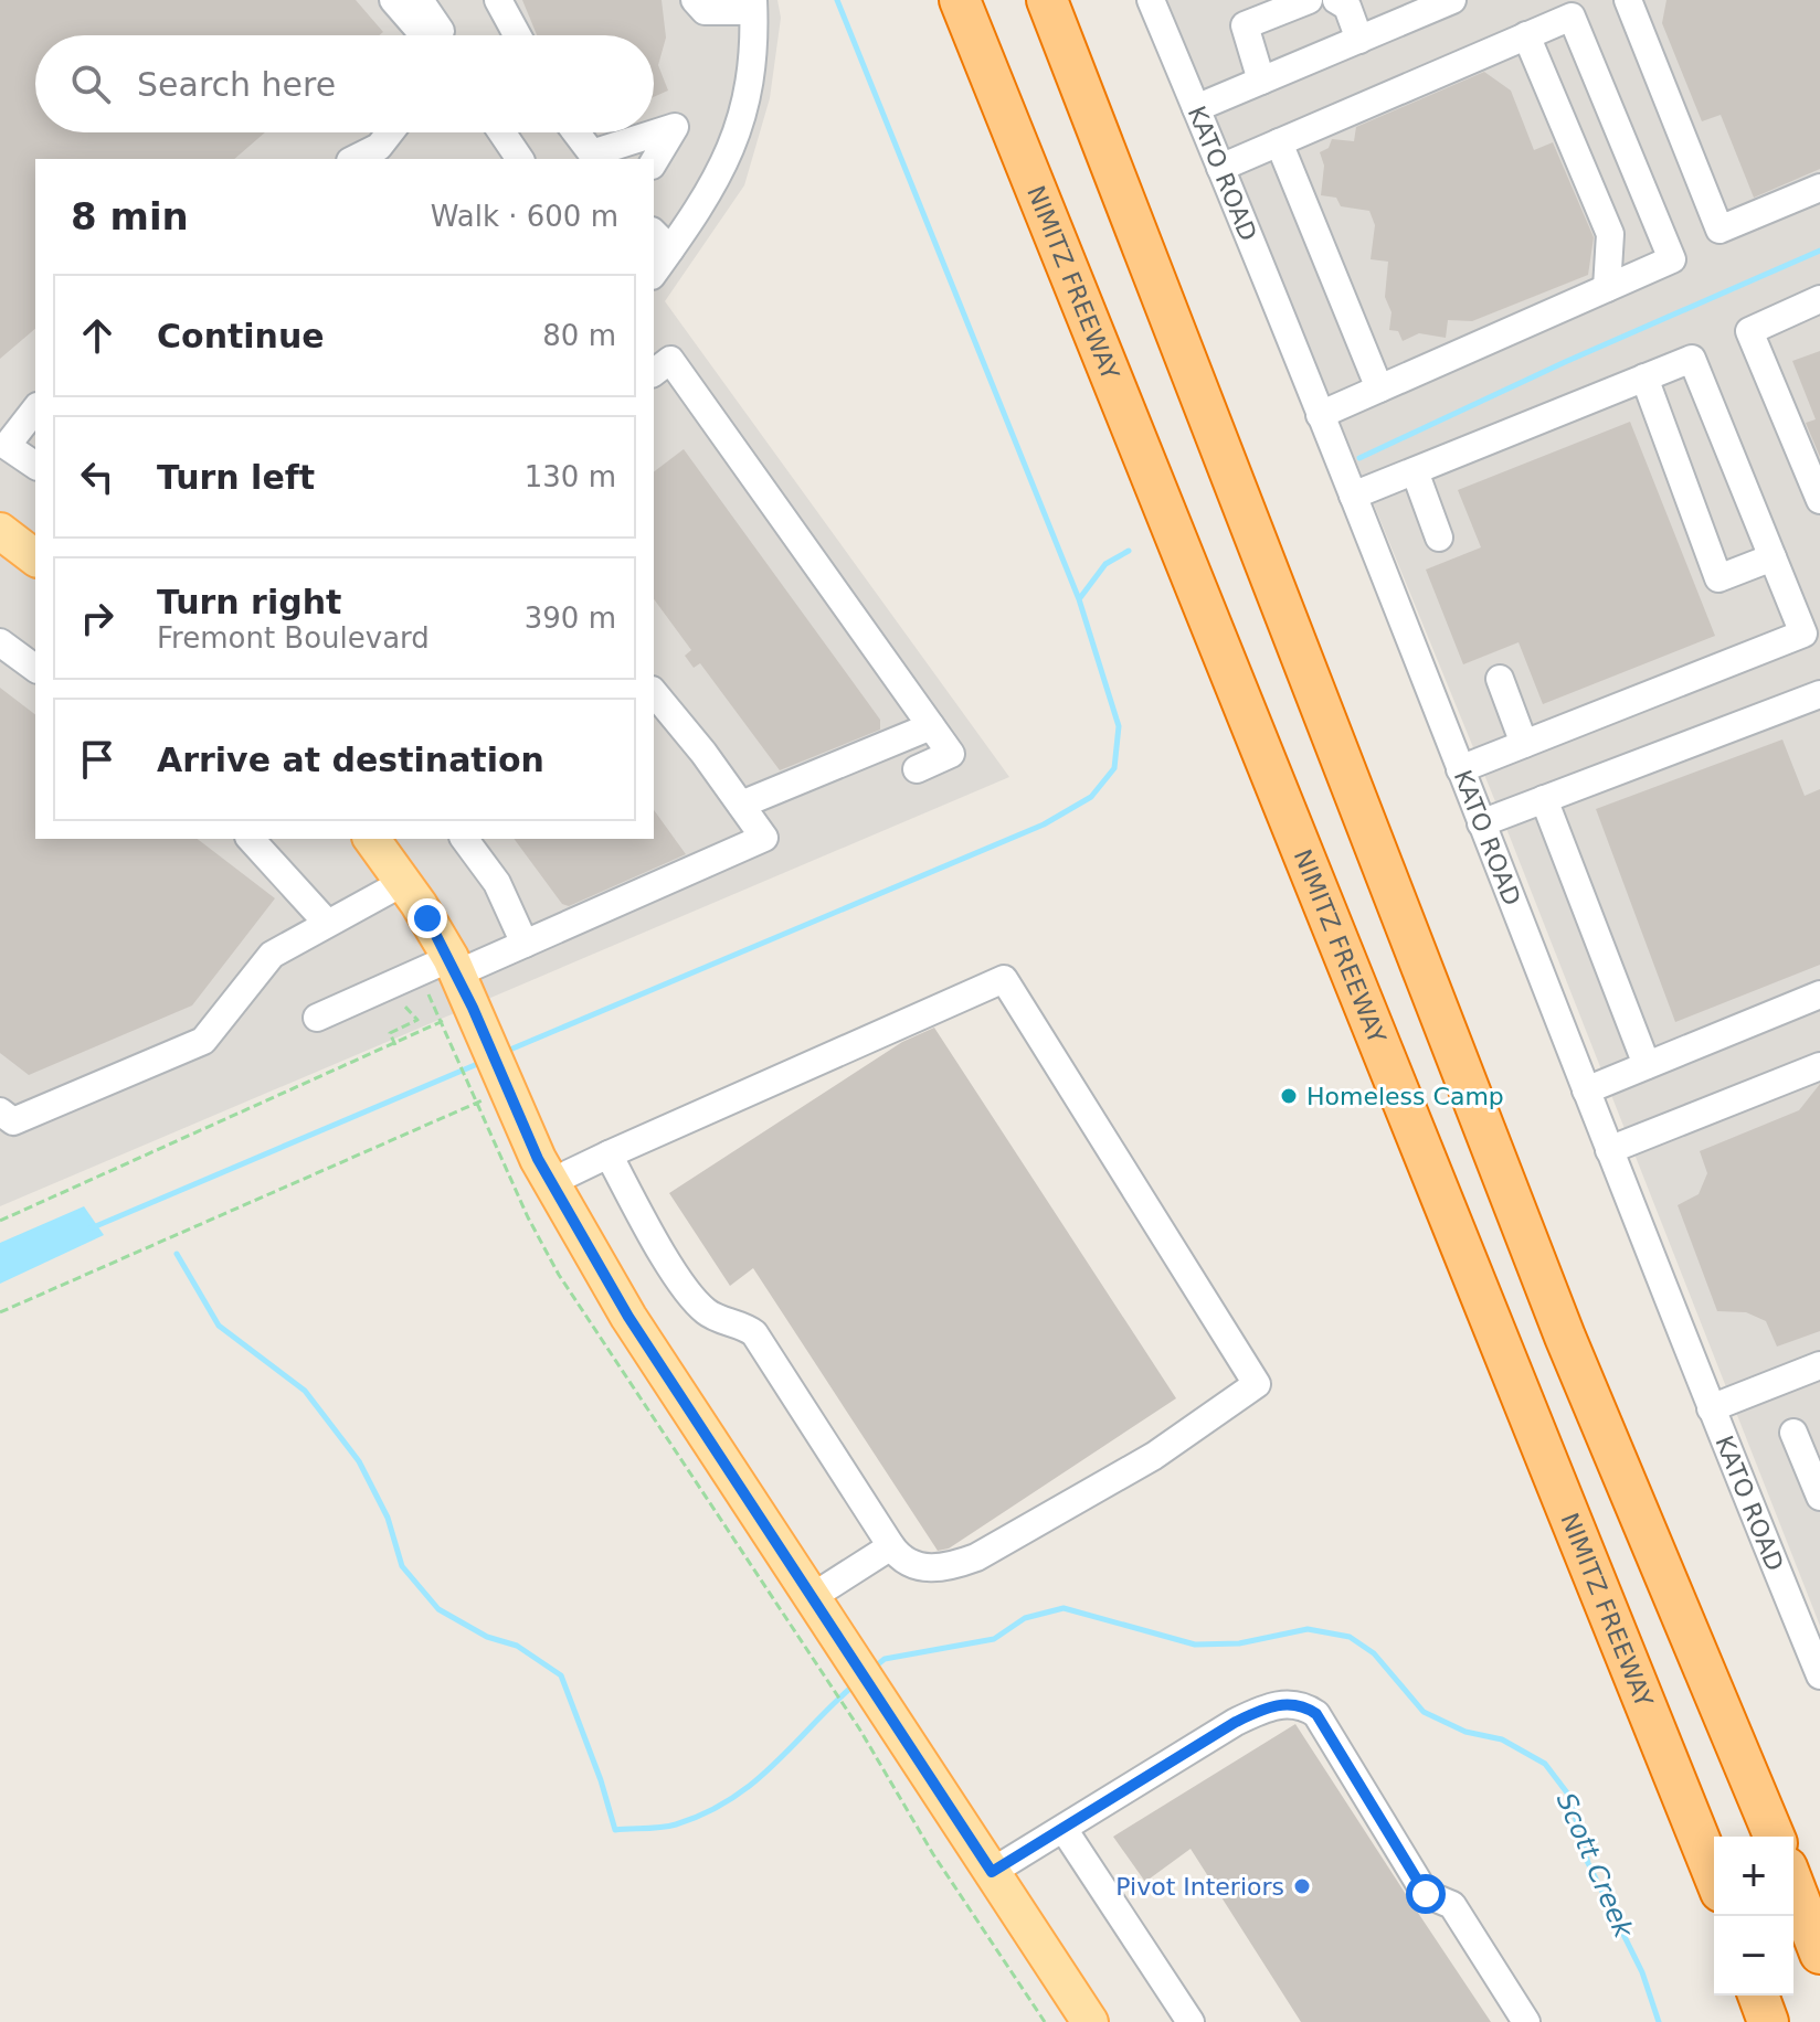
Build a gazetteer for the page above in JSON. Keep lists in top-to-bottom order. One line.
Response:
{"streets":{"highway":["NIMITZ FREEWAY"],"street":["KATO ROAD"]},"water":["Scott Creek"],"places":["Homeless Camp","Pivot Interiors"],"page":{"search":"Search here","heading":["8 min","Walk · 600 m"],"list":[["Continue","80 m"],["Turn left","130 m"],["Turn right","Fremont Boulevard","390 m"],"Arrive at destination"],"map_buttons":["+","−"]}}
